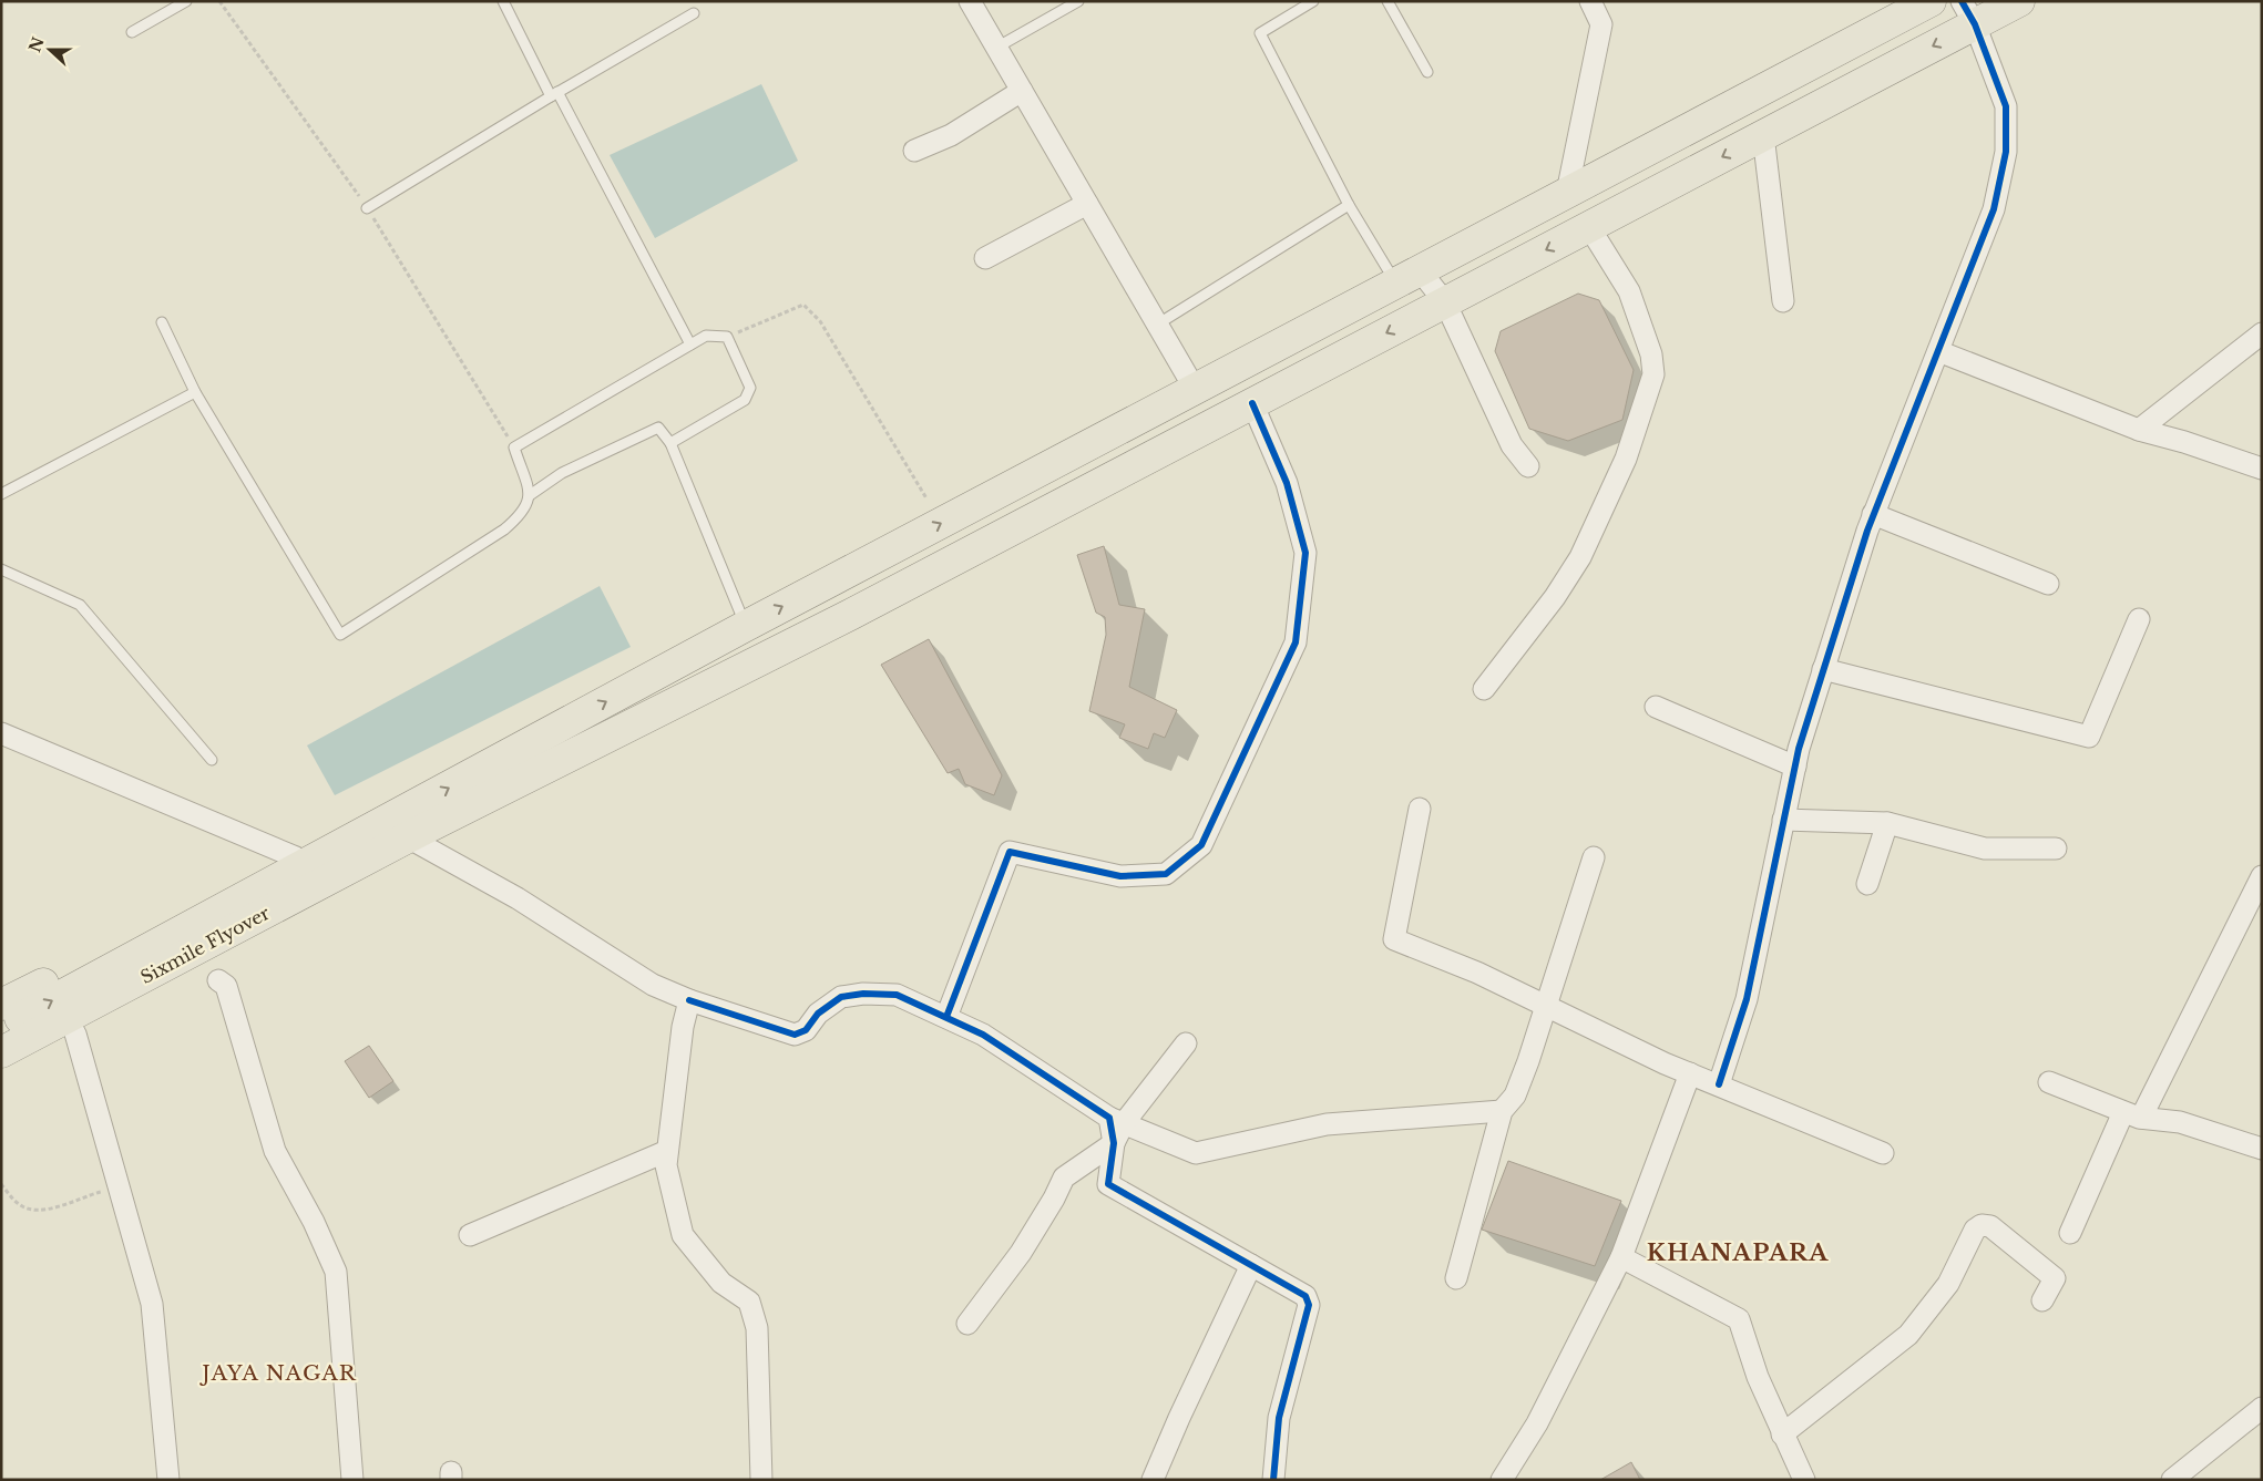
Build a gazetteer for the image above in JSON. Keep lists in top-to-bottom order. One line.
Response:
{"streets":{"main road":["Sixmile Flyover"]},"districts":["KHANAPARA","JAYA NAGAR"],"north":"left"}
